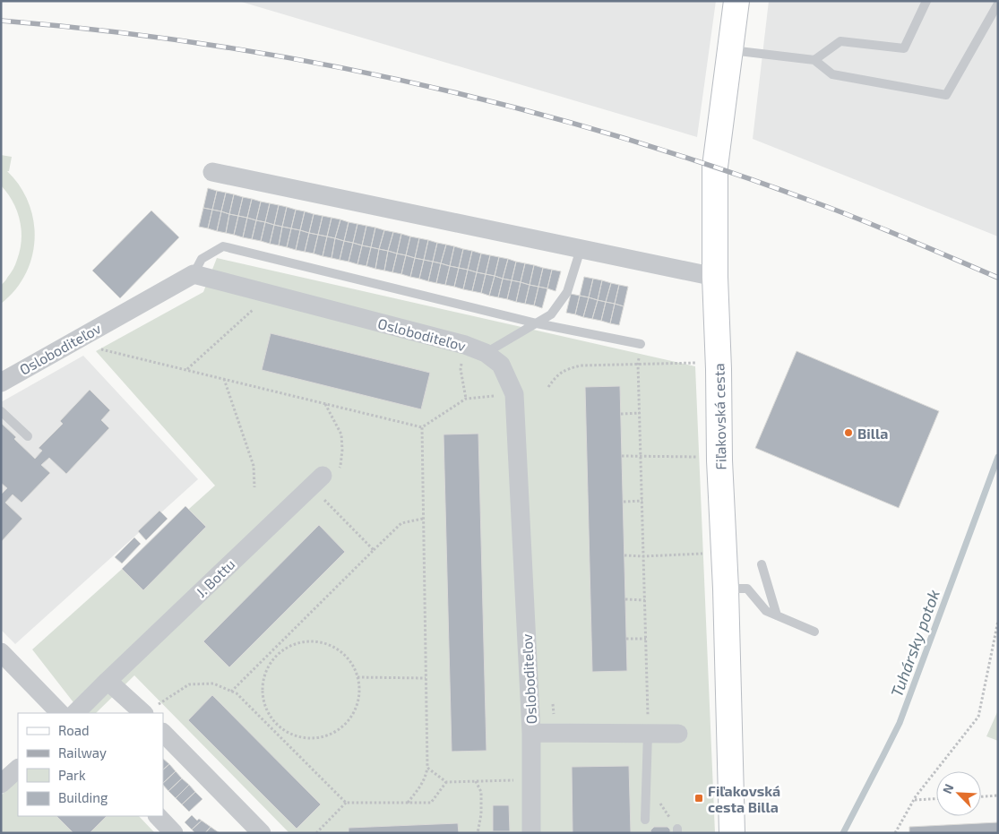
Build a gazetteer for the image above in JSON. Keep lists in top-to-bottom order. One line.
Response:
{"streets":{"street":["Osloboditeľov","Fiľakovská cesta","J. Bottu"]},"water":["Tuhársky potok"],"places":{"other":["Billa"],"transit":["Fiľakovská cesta Billa"]},"legend":["Road","Railway","Park","Building"],"north":"top left"}
